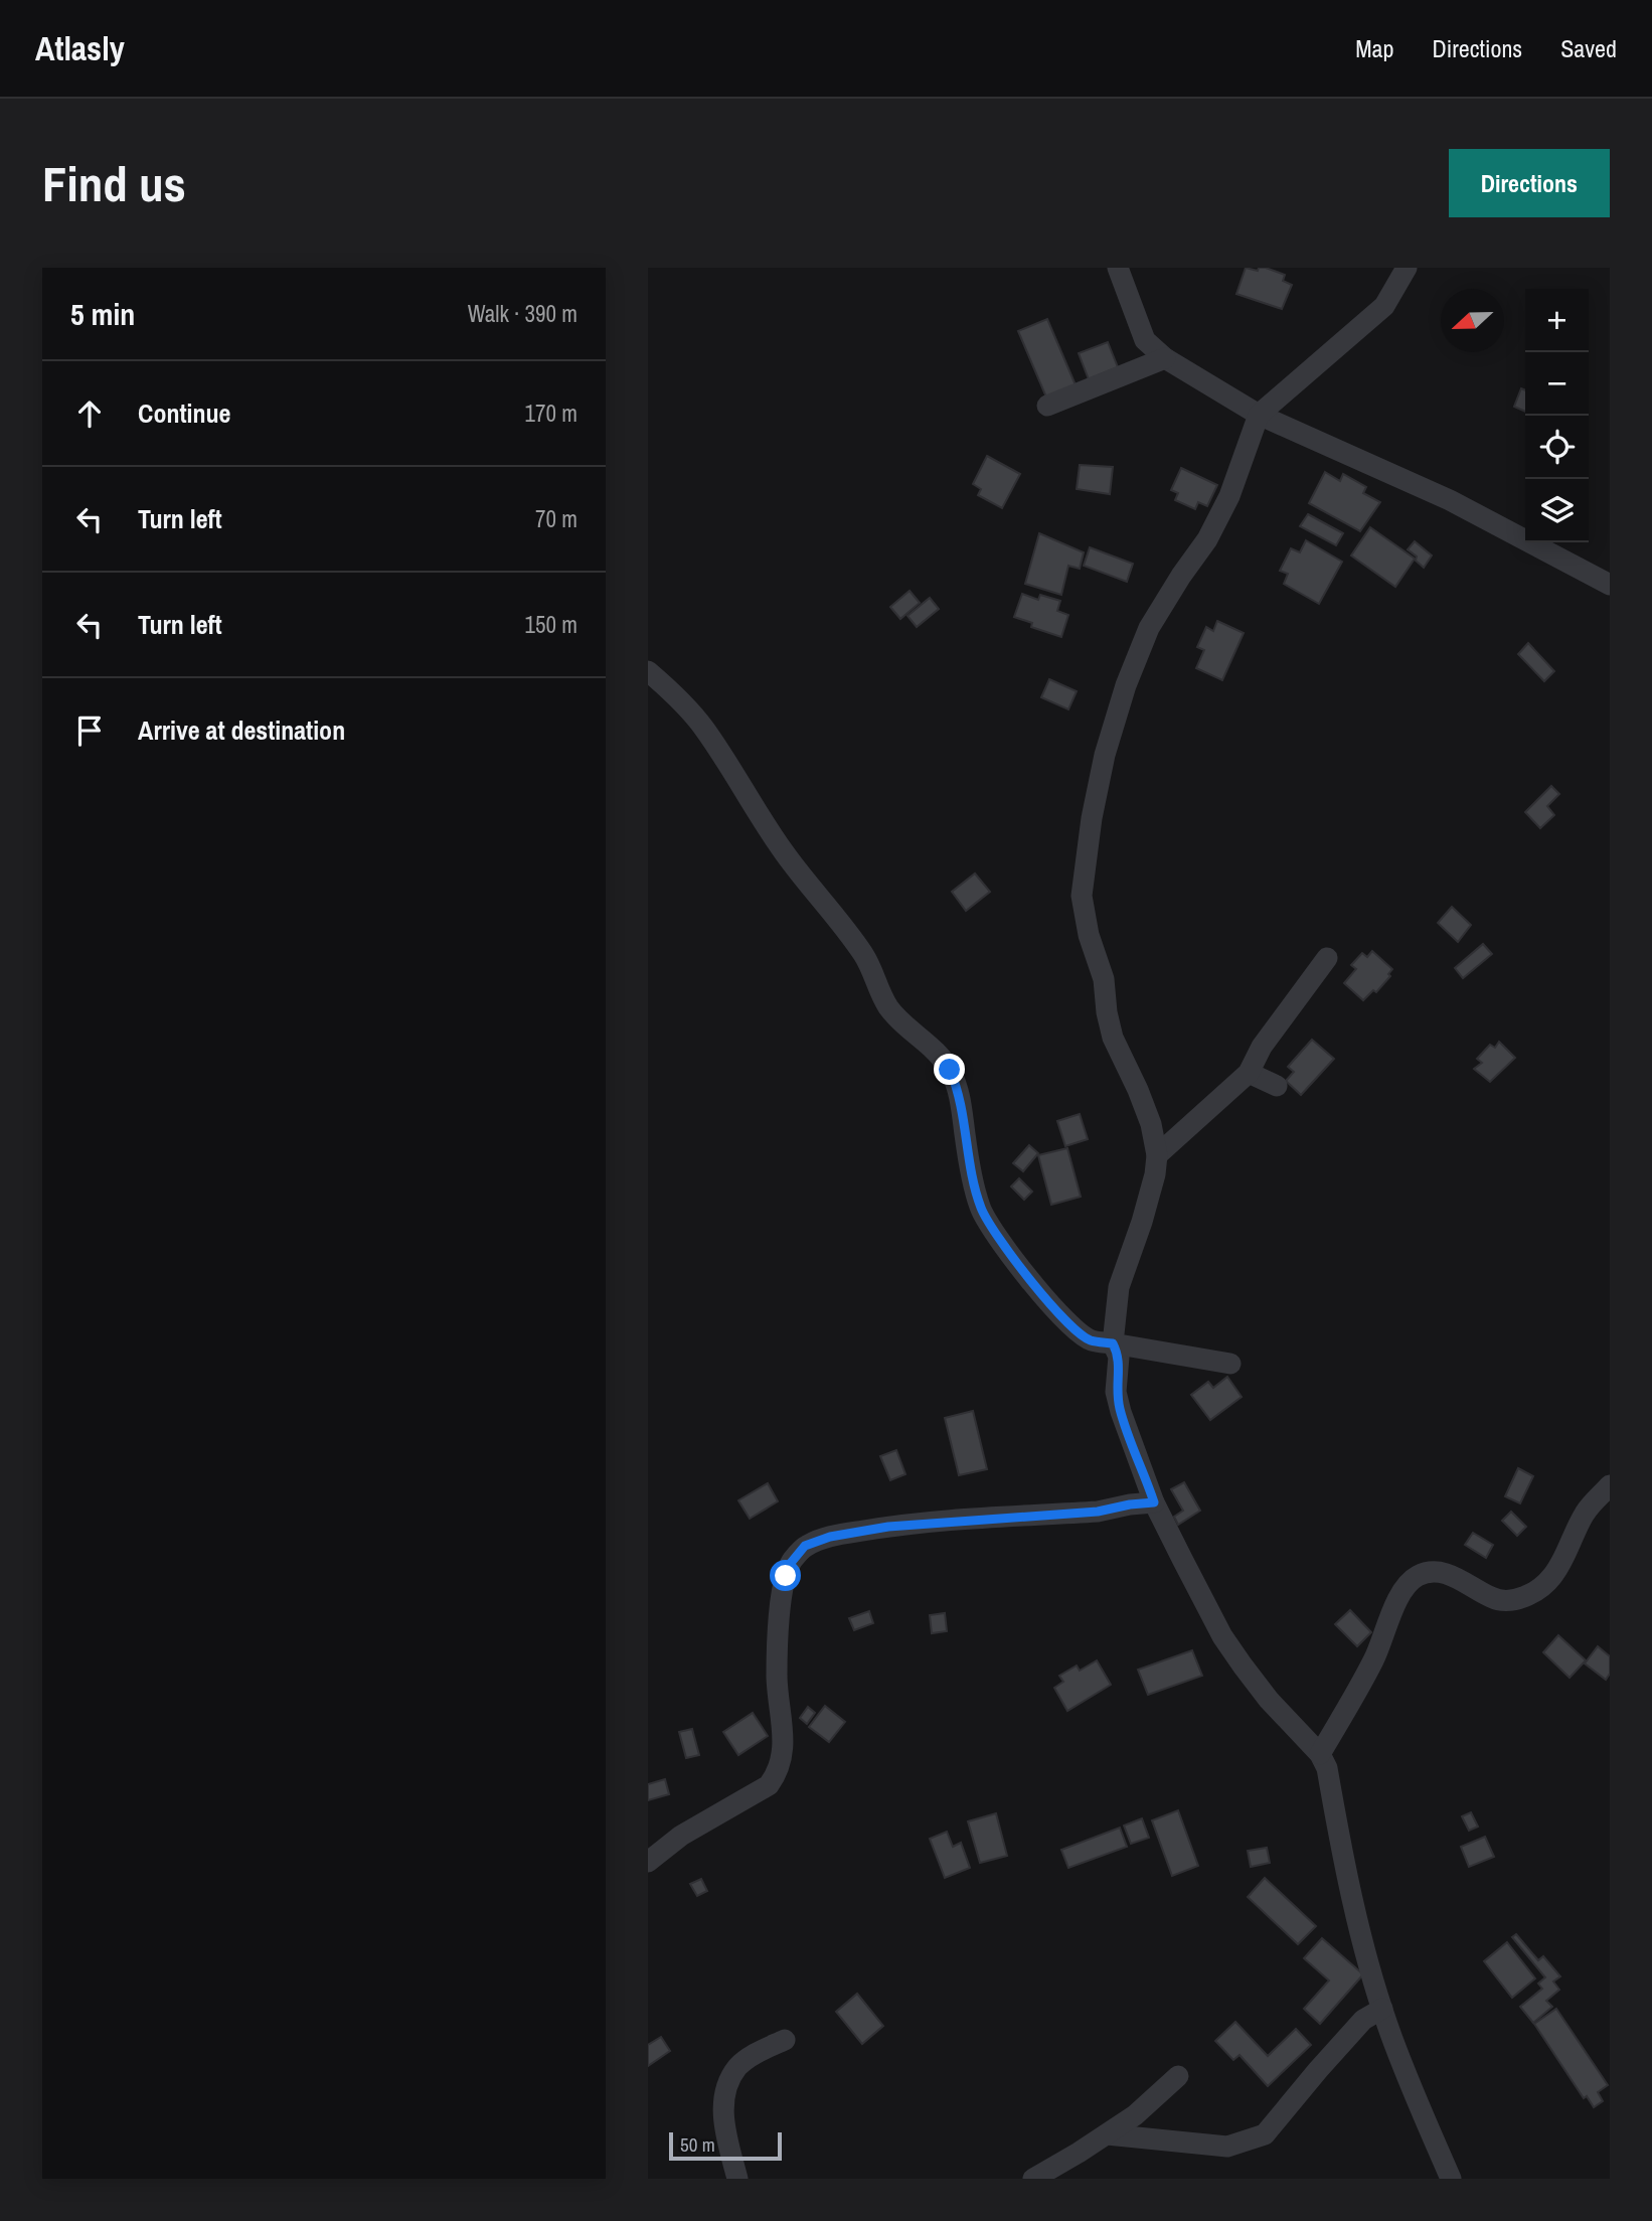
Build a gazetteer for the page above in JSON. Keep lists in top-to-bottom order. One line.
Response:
{"scale_bar":"50 m","north":"left","page":{"header":"Atlasly","nav":["Map","Directions","Saved"],"buttons":"Directions","title":"Find us","heading":["5 min","Walk · 390 m"],"map_buttons":["+","−"],"list":[["Continue","170 m"],["Turn left","70 m"],["Turn left","150 m"],"Arrive at destination"],"scale":"50 m"}}
